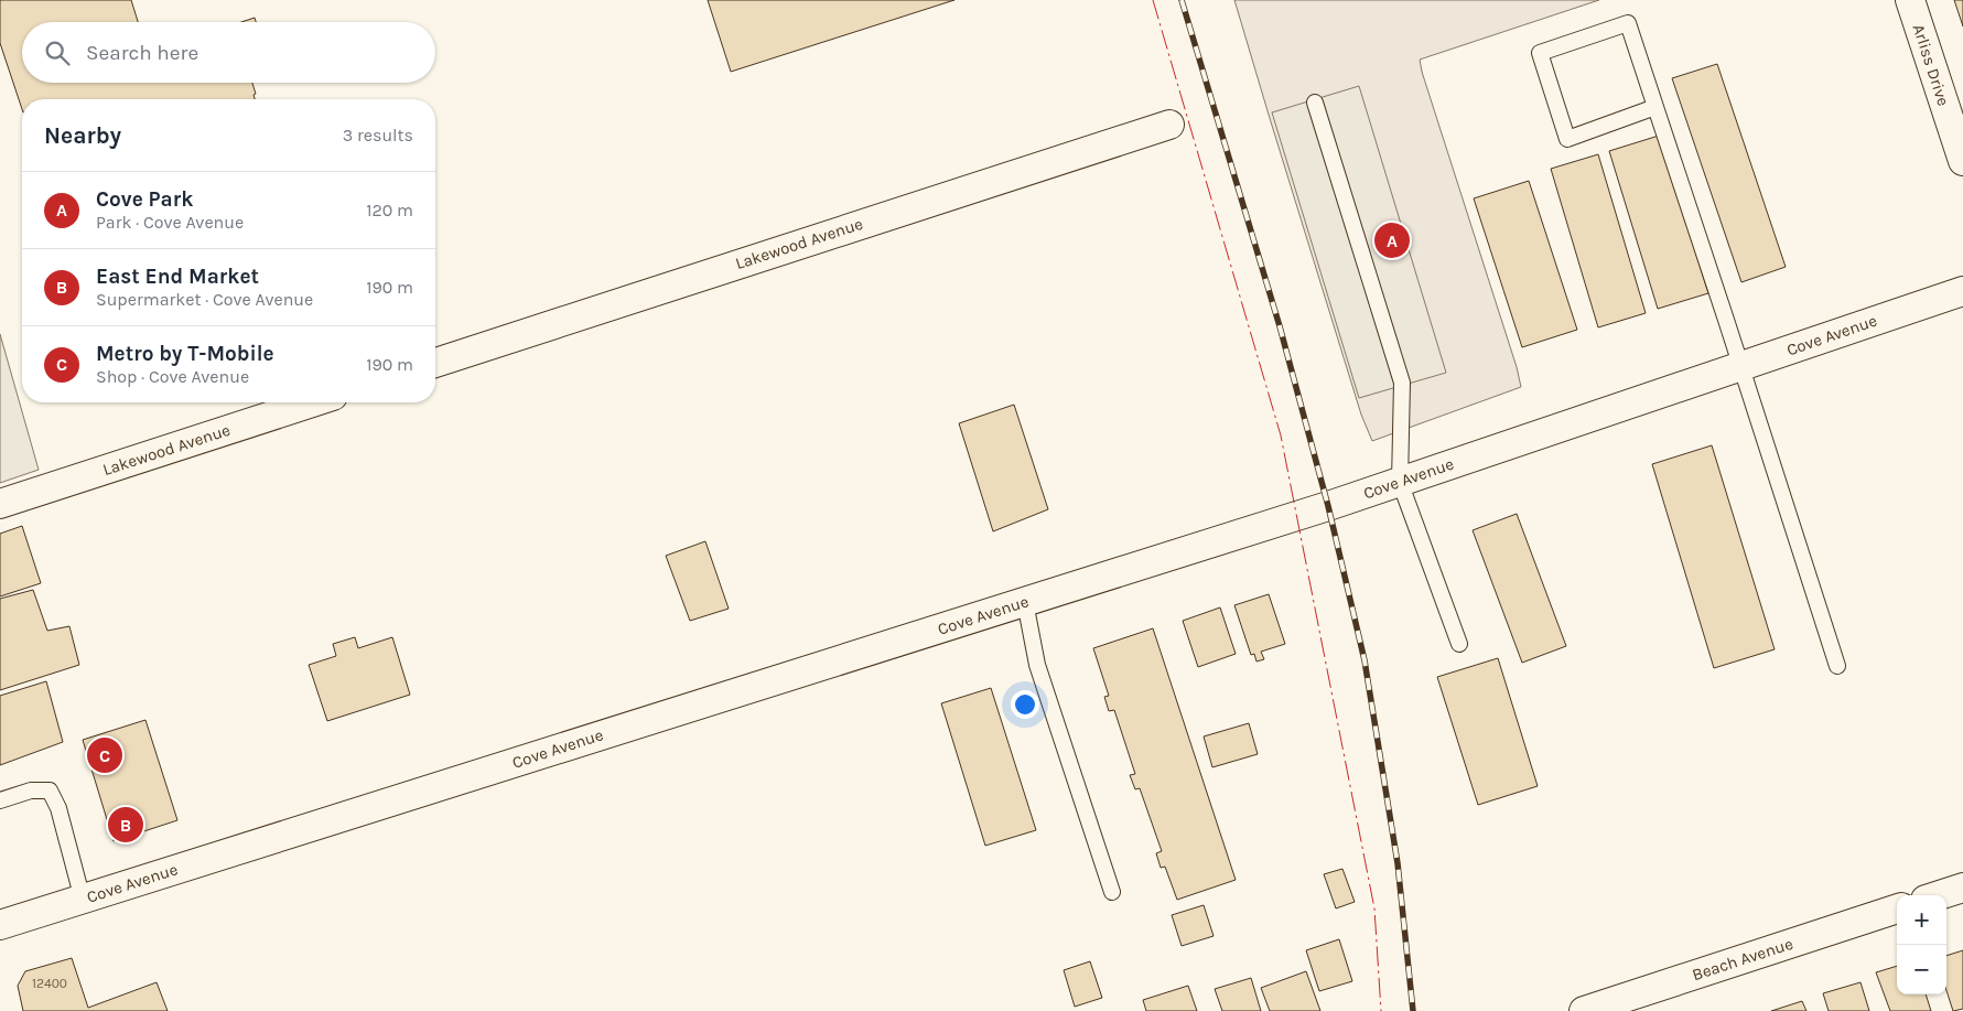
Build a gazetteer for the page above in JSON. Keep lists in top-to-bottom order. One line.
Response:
{"streets":{"street":["Arliss Drive","Lakewood Avenue","Cove Avenue","Beach Avenue"]},"house_numbers":["12400"],"page":{"search":"Search here","heading":["Nearby","3 results"],"list":[{"mark":"A","name":"Cove Park","note":"Park · Cove Avenue","value":"120 m"},{"mark":"B","name":"East End Market","note":"Supermarket · Cove Avenue","value":"190 m"},{"mark":"C","name":"Metro by T-Mobile","note":"Shop · Cove Avenue","value":"190 m"}],"pins":["A","C","B"],"map_buttons":["+","−"]}}
